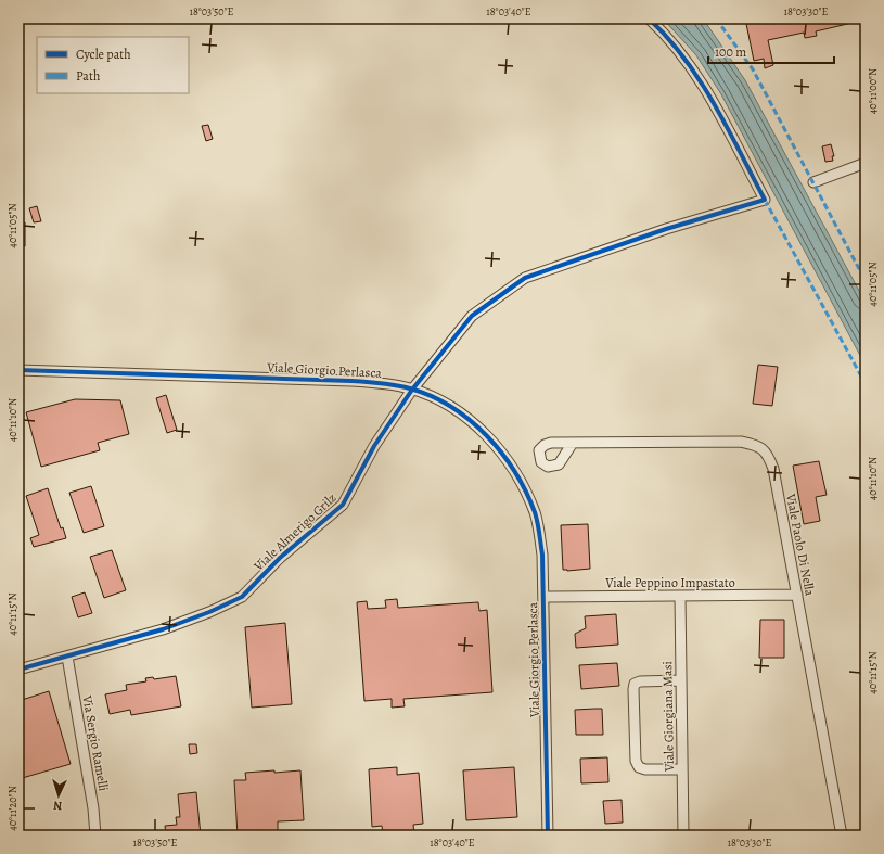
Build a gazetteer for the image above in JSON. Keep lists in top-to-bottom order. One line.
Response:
{"streets":{"street":["Viale Giorgio Perlasca","Viale Almerigo Grilz","Viale Paolo Di Nella","Viale Peppino Impastato","Viale Giorgiana Masi","Via Sergio Ramelli"]},"crossings":[["Viale Giorgio Perlasca","Viale Almerigo Grilz"],["Viale Giorgio Perlasca","Viale Peppino Impastato"],["Viale Almerigo Grilz","Via Sergio Ramelli"],["Viale Paolo Di Nella","Viale Peppino Impastato"],["Viale Peppino Impastato","Viale Giorgiana Masi"]],"legend":["Cycle path","Path"],"scale_bar":"100 m","north":"bottom","coordinates":["18°03'50\"E","18°03'40\"E","18°03'30\"E","40°11'00\"N","40°11'05\"N","40°11'10\"N","40°11'15\"N","40°11'20\"N"]}
